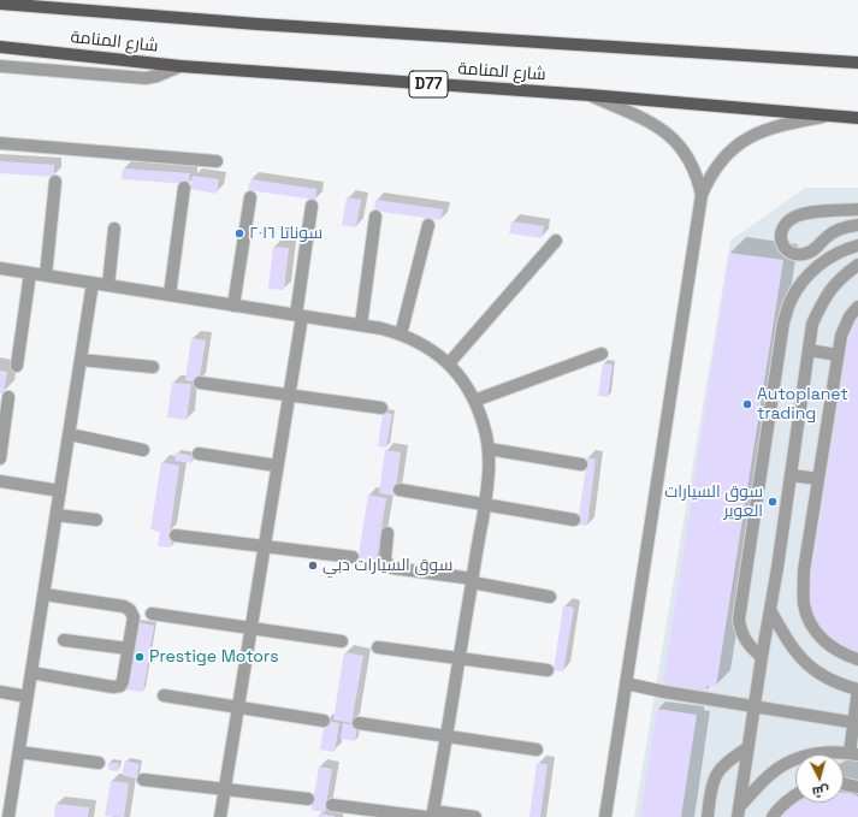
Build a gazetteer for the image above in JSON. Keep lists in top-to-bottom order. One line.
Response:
{"streets":{"main road":["شارع المنامة","D77"]},"places":["سوناتا ٢٠١٦","Autoplanet trading","سوق السيارات العوير","سوق السيارات دبي","Prestige Motors"],"north":"bottom"}
